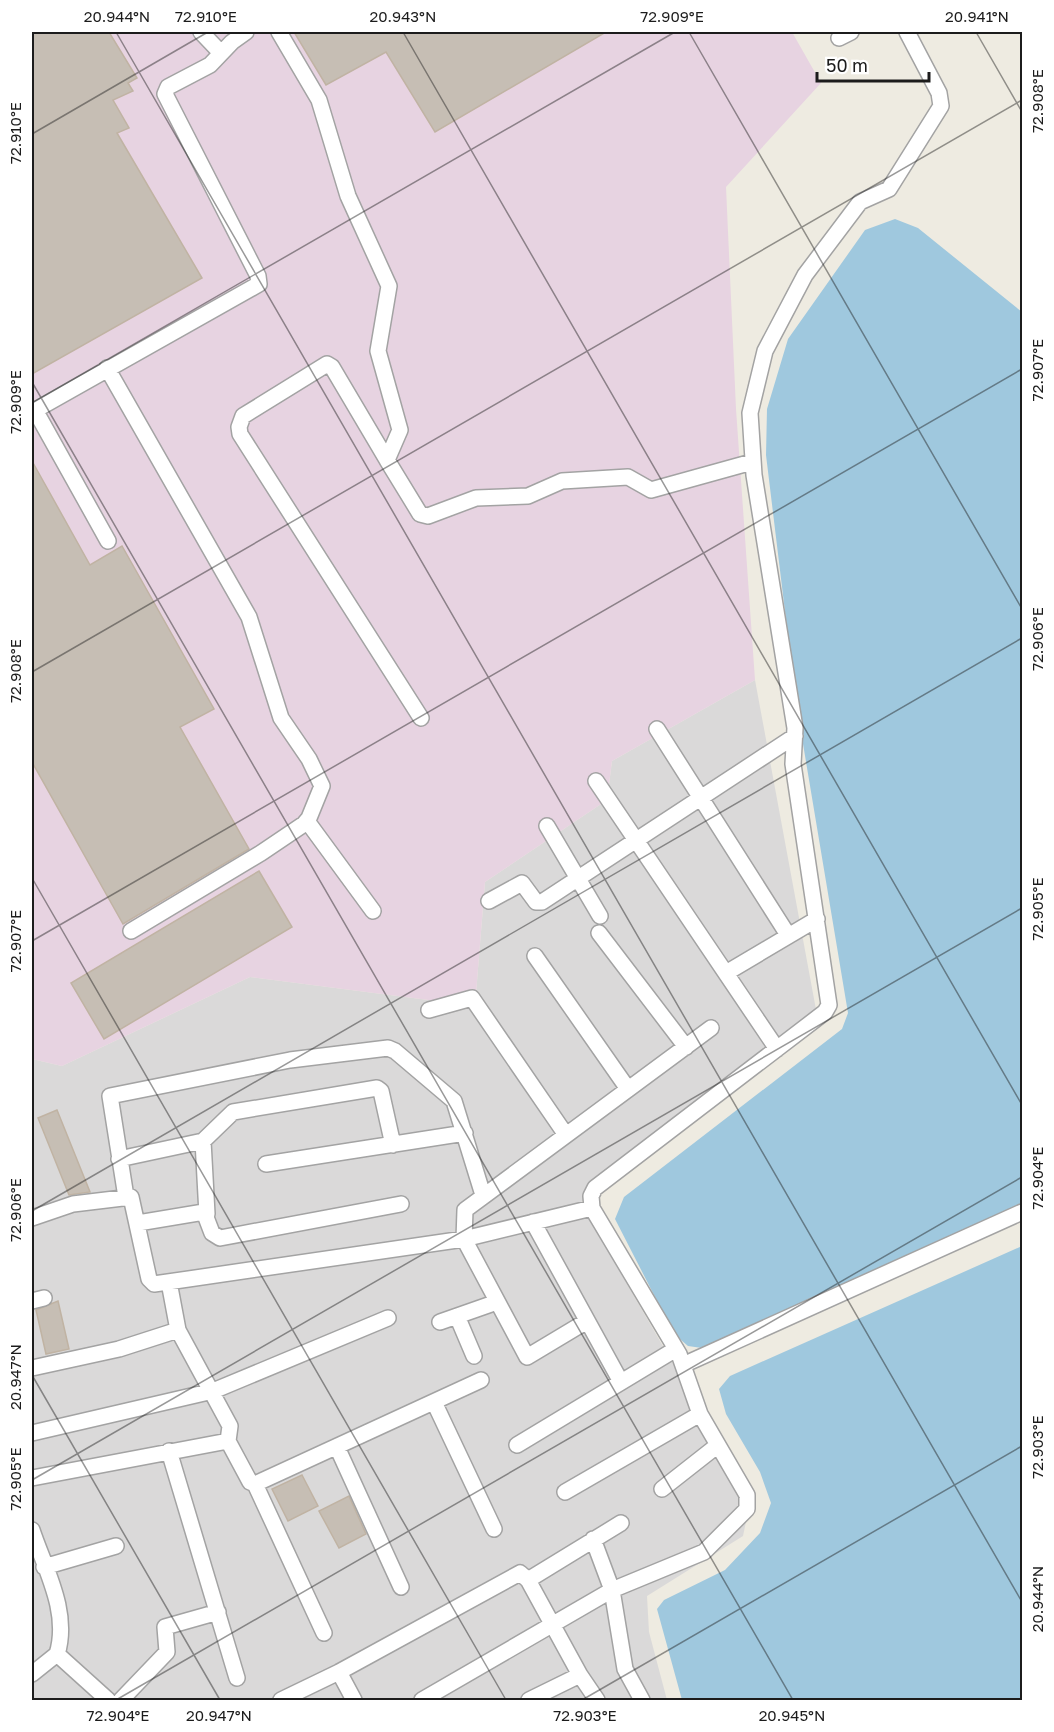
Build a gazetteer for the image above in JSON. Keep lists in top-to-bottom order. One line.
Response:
{"scale_bar":"50 m","coordinates":["20.944°N","72.910°E","20.943°N","72.909°E","20.941°N","72.908°E","72.907°E","72.906°E","72.905°E","72.904°E","20.947°N","72.903°E","20.945°N"]}
